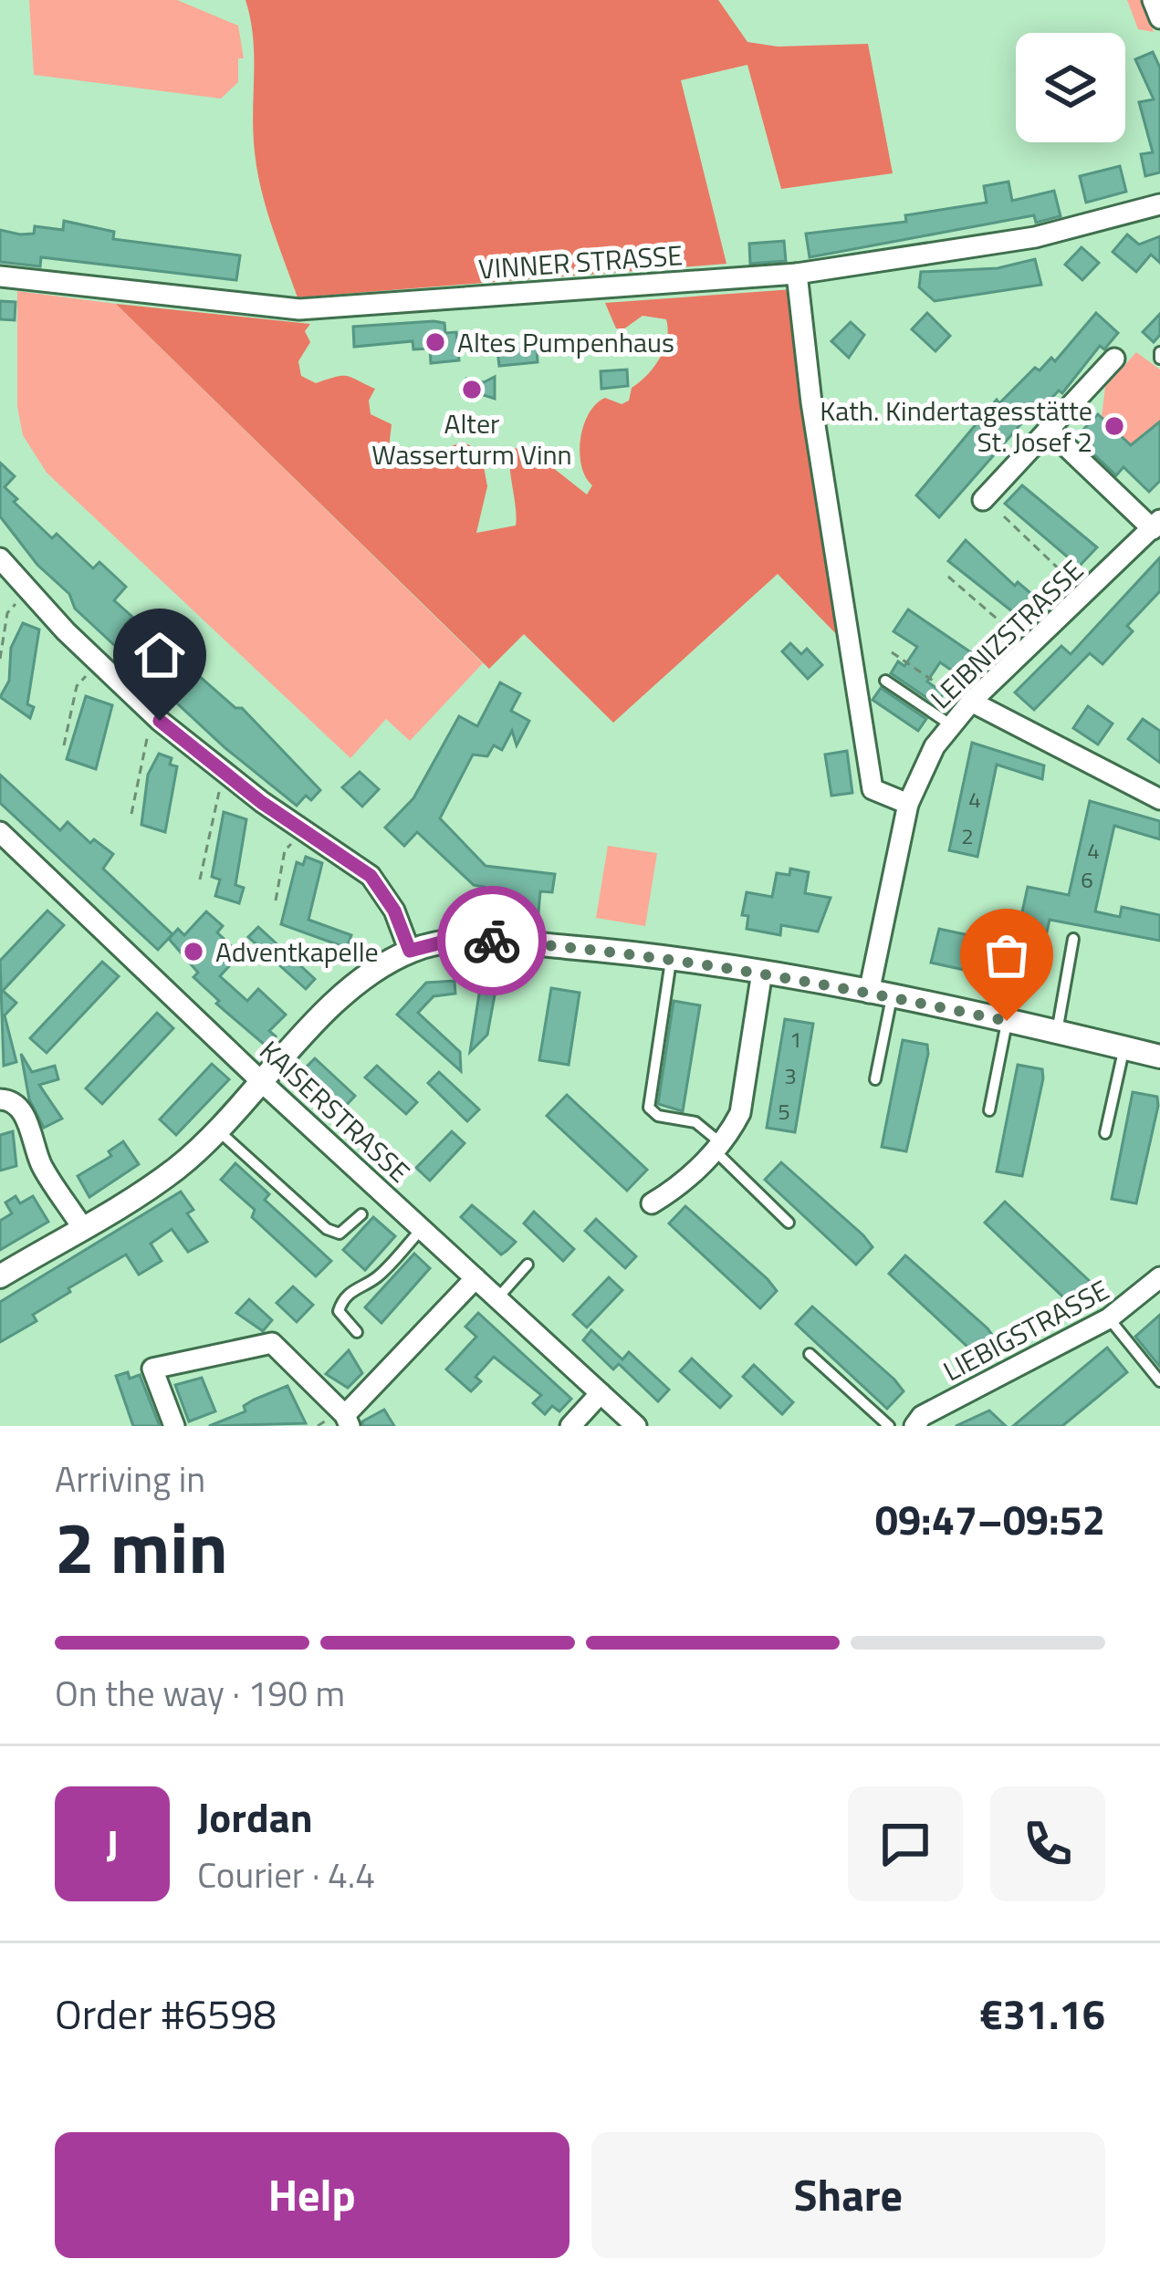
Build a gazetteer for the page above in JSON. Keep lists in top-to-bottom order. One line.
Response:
{"streets":{"street":["VINNER STRASSE","LEIBNIZSTRASSE","KAISERSTRASSE","LIEBIGSTRASSE"]},"places":["Altes Pumpenhaus","Alter Wasserturm Vinn","Kath. Kindertagesstätte St. Josef 2","Adventkapelle"],"house_numbers":["4","2","4","6","1","3","5"],"page":{"heading":["2 min","Arriving in","09:47–09:52"],"panel":["Jordan","Courier · 4.4","Order #6598","€31.16"],"bar":"On the way · 190 m","round":"J","buttons":["Help","Share"]}}
